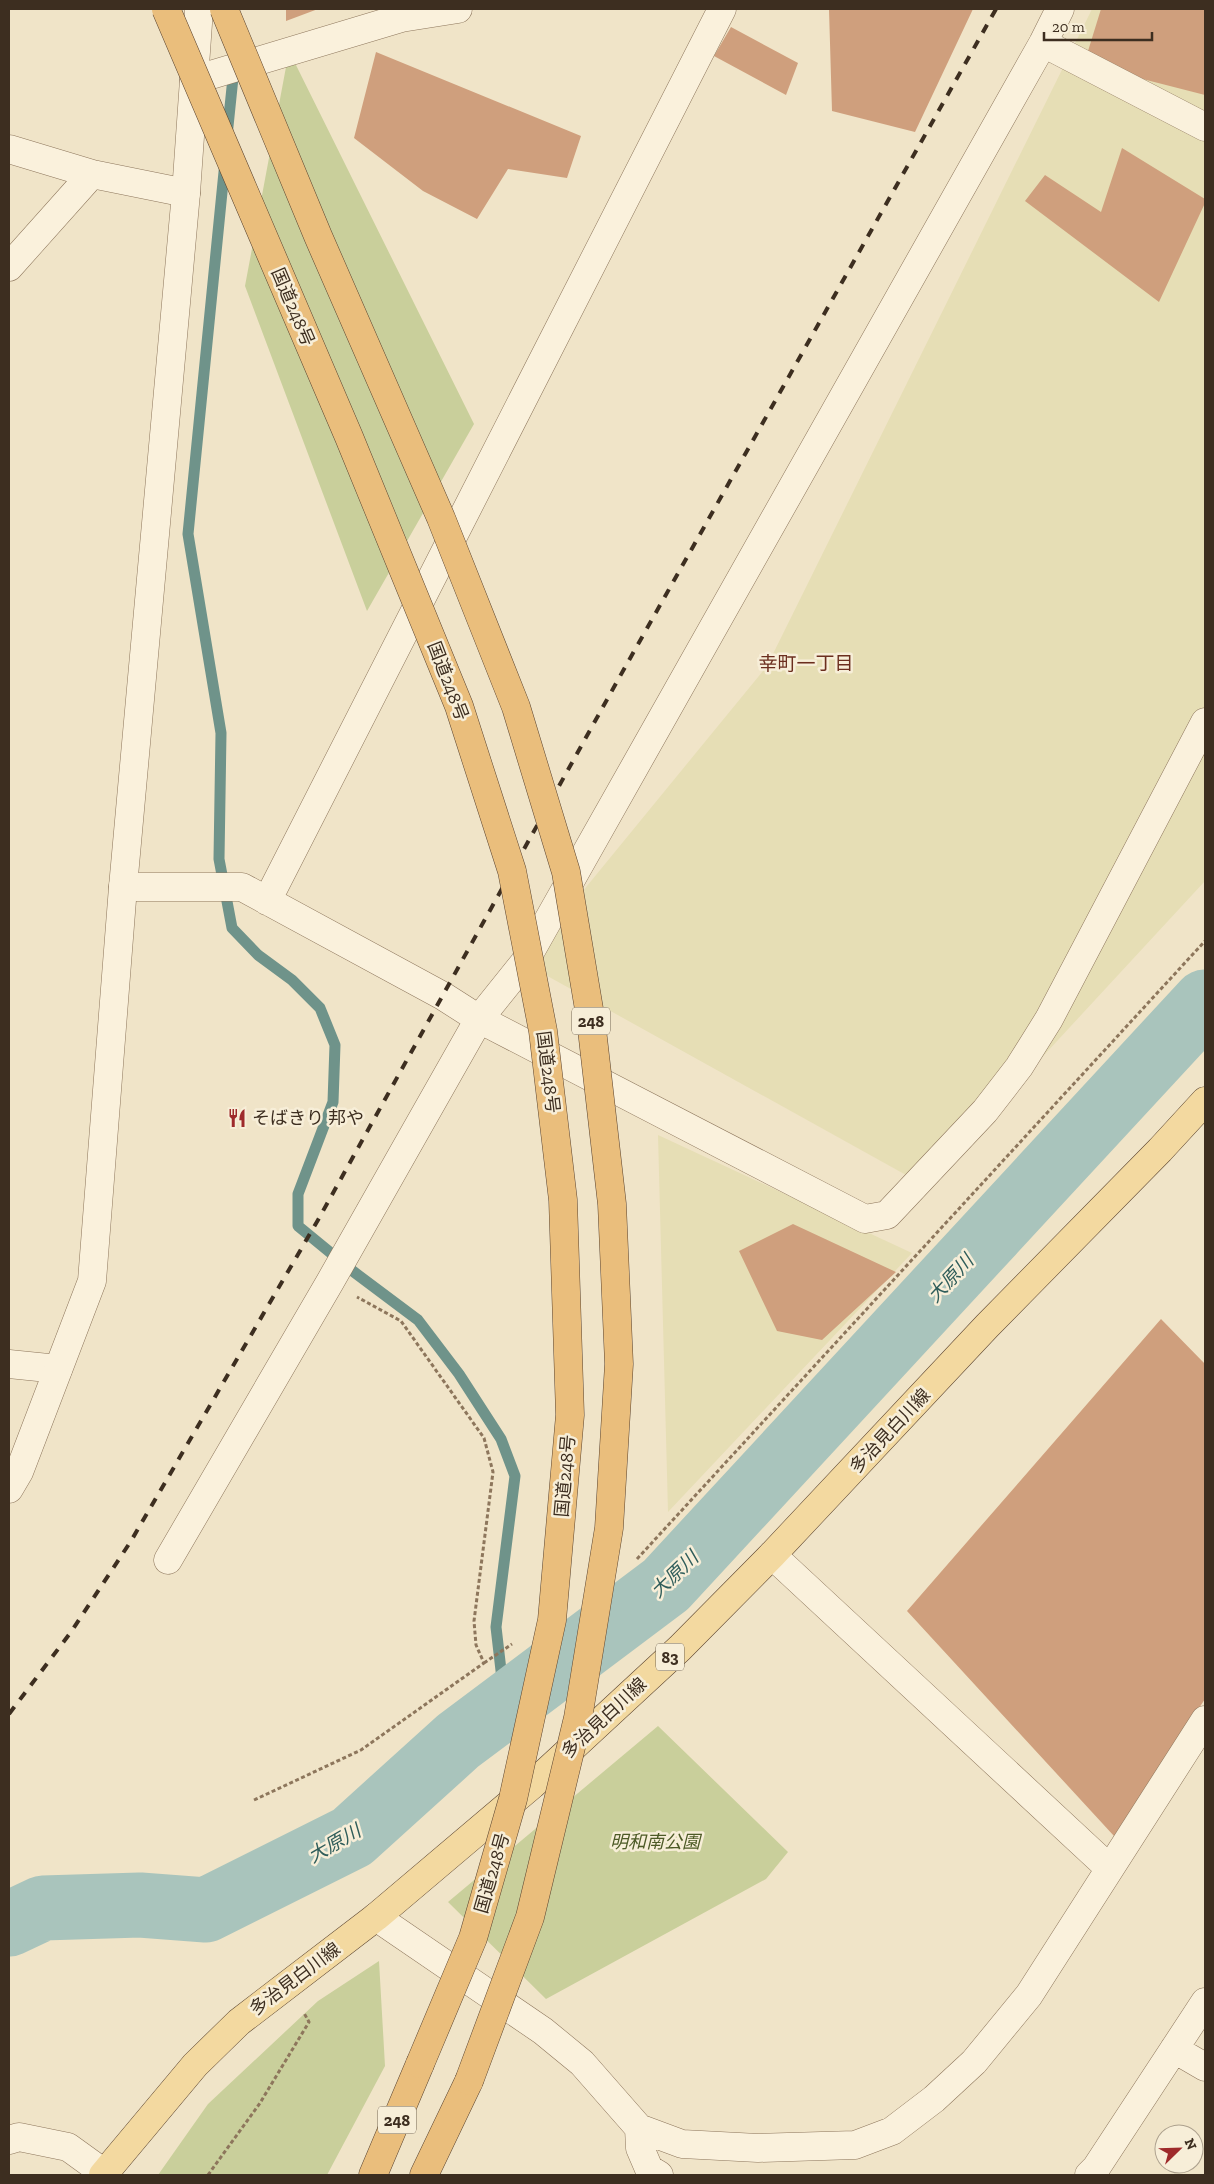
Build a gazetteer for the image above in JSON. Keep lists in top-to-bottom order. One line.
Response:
{"streets":{"highway":["国道248号","248"],"main road":["多治見白川線","83"]},"districts":["幸町一丁目"],"water":["大原川"],"parks":["明和南公園"],"places":{"restaurant":["そばきり 邦や"]},"scale_bar":"20 m","north":"top right"}
